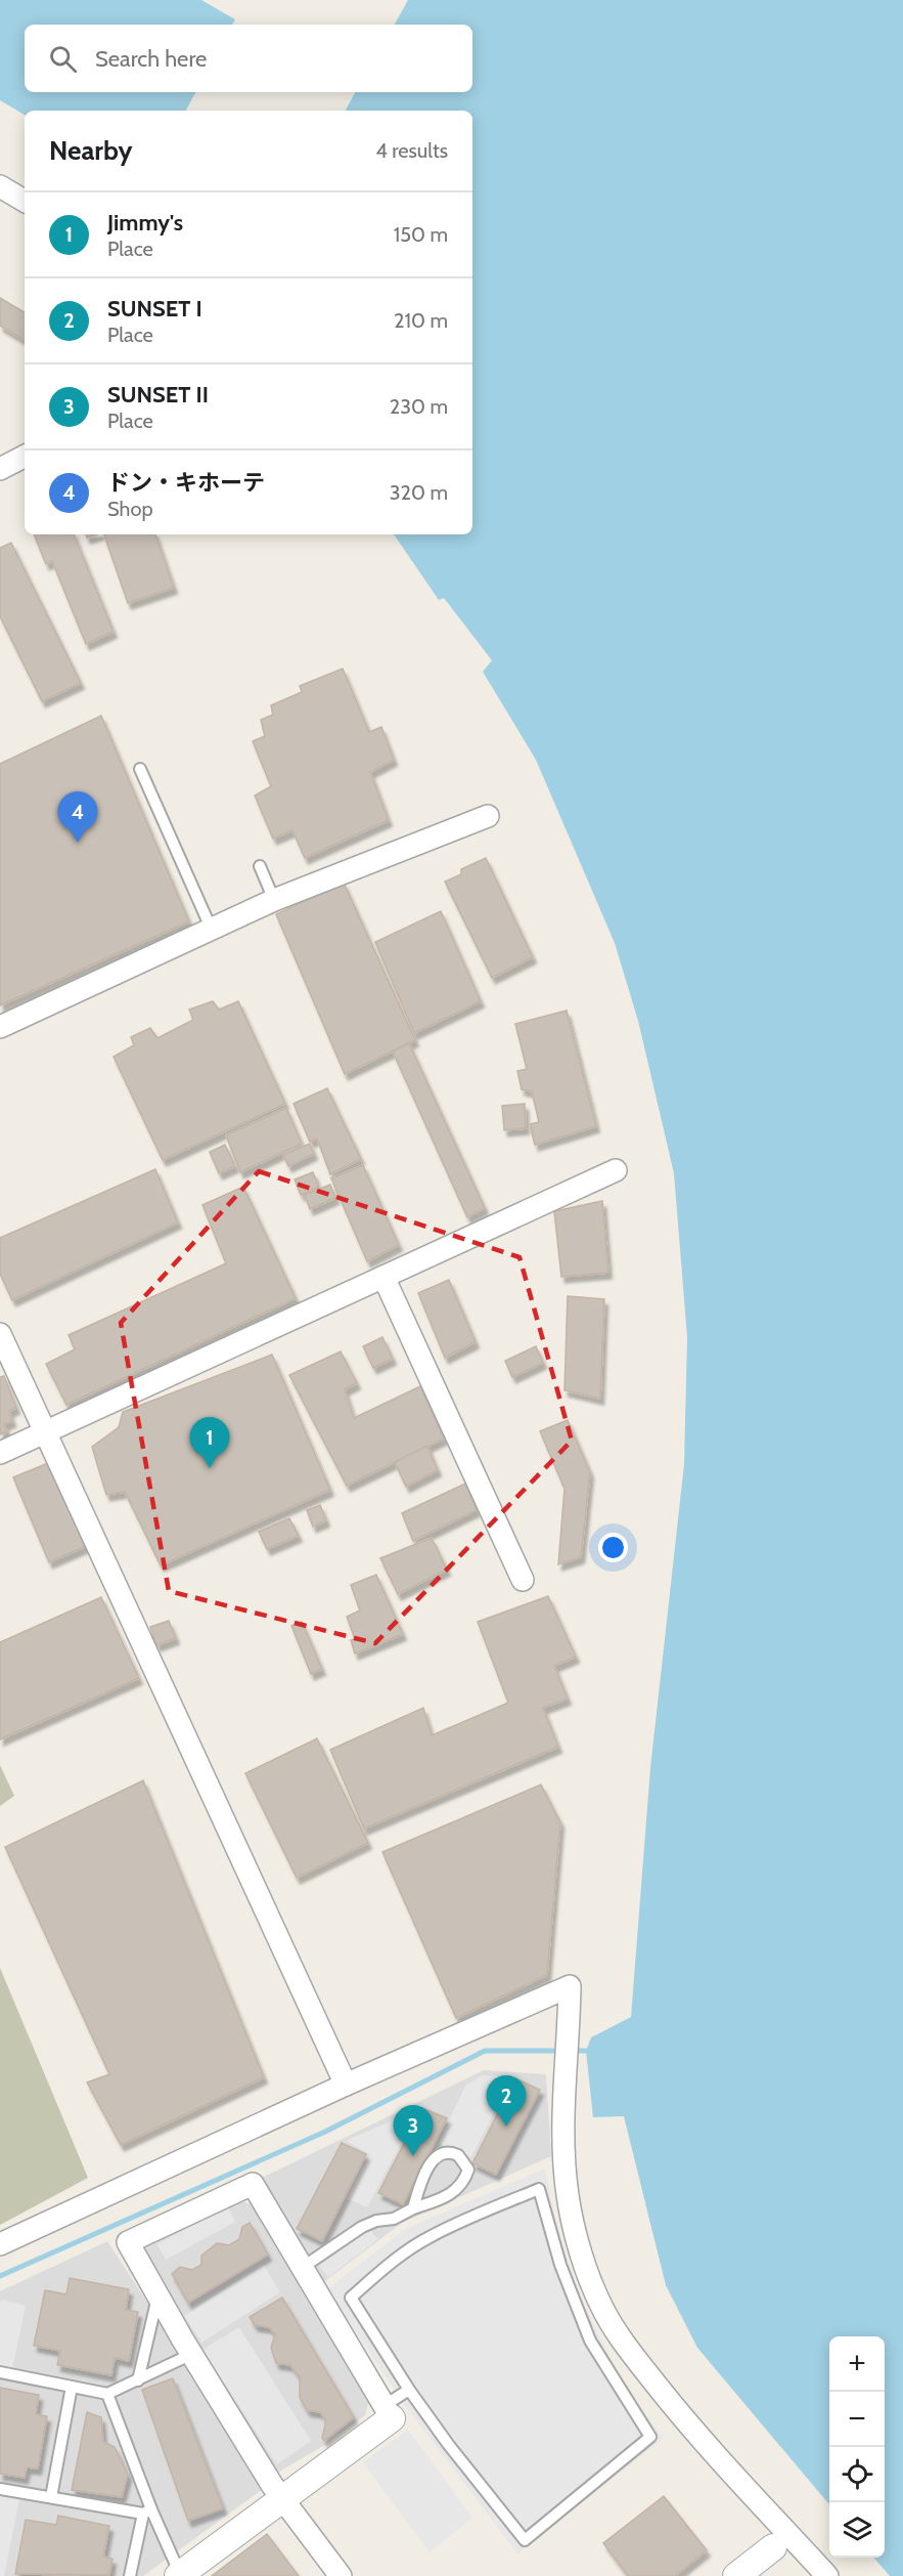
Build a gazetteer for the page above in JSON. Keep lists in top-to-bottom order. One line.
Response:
{"page":{"search":"Search here","heading":["Nearby","4 results"],"list":[{"mark":"1","name":"Jimmy's","note":"Place","value":"150 m"},{"mark":"2","name":"SUNSET I","note":"Place","value":"210 m"},{"mark":"3","name":"SUNSET II","note":"Place","value":"230 m"},{"mark":"4","name":"ドン・キホーテ","note":"Shop","value":"320 m"}],"pins":["4","1","2","3"],"map_buttons":["+","−"]}}
